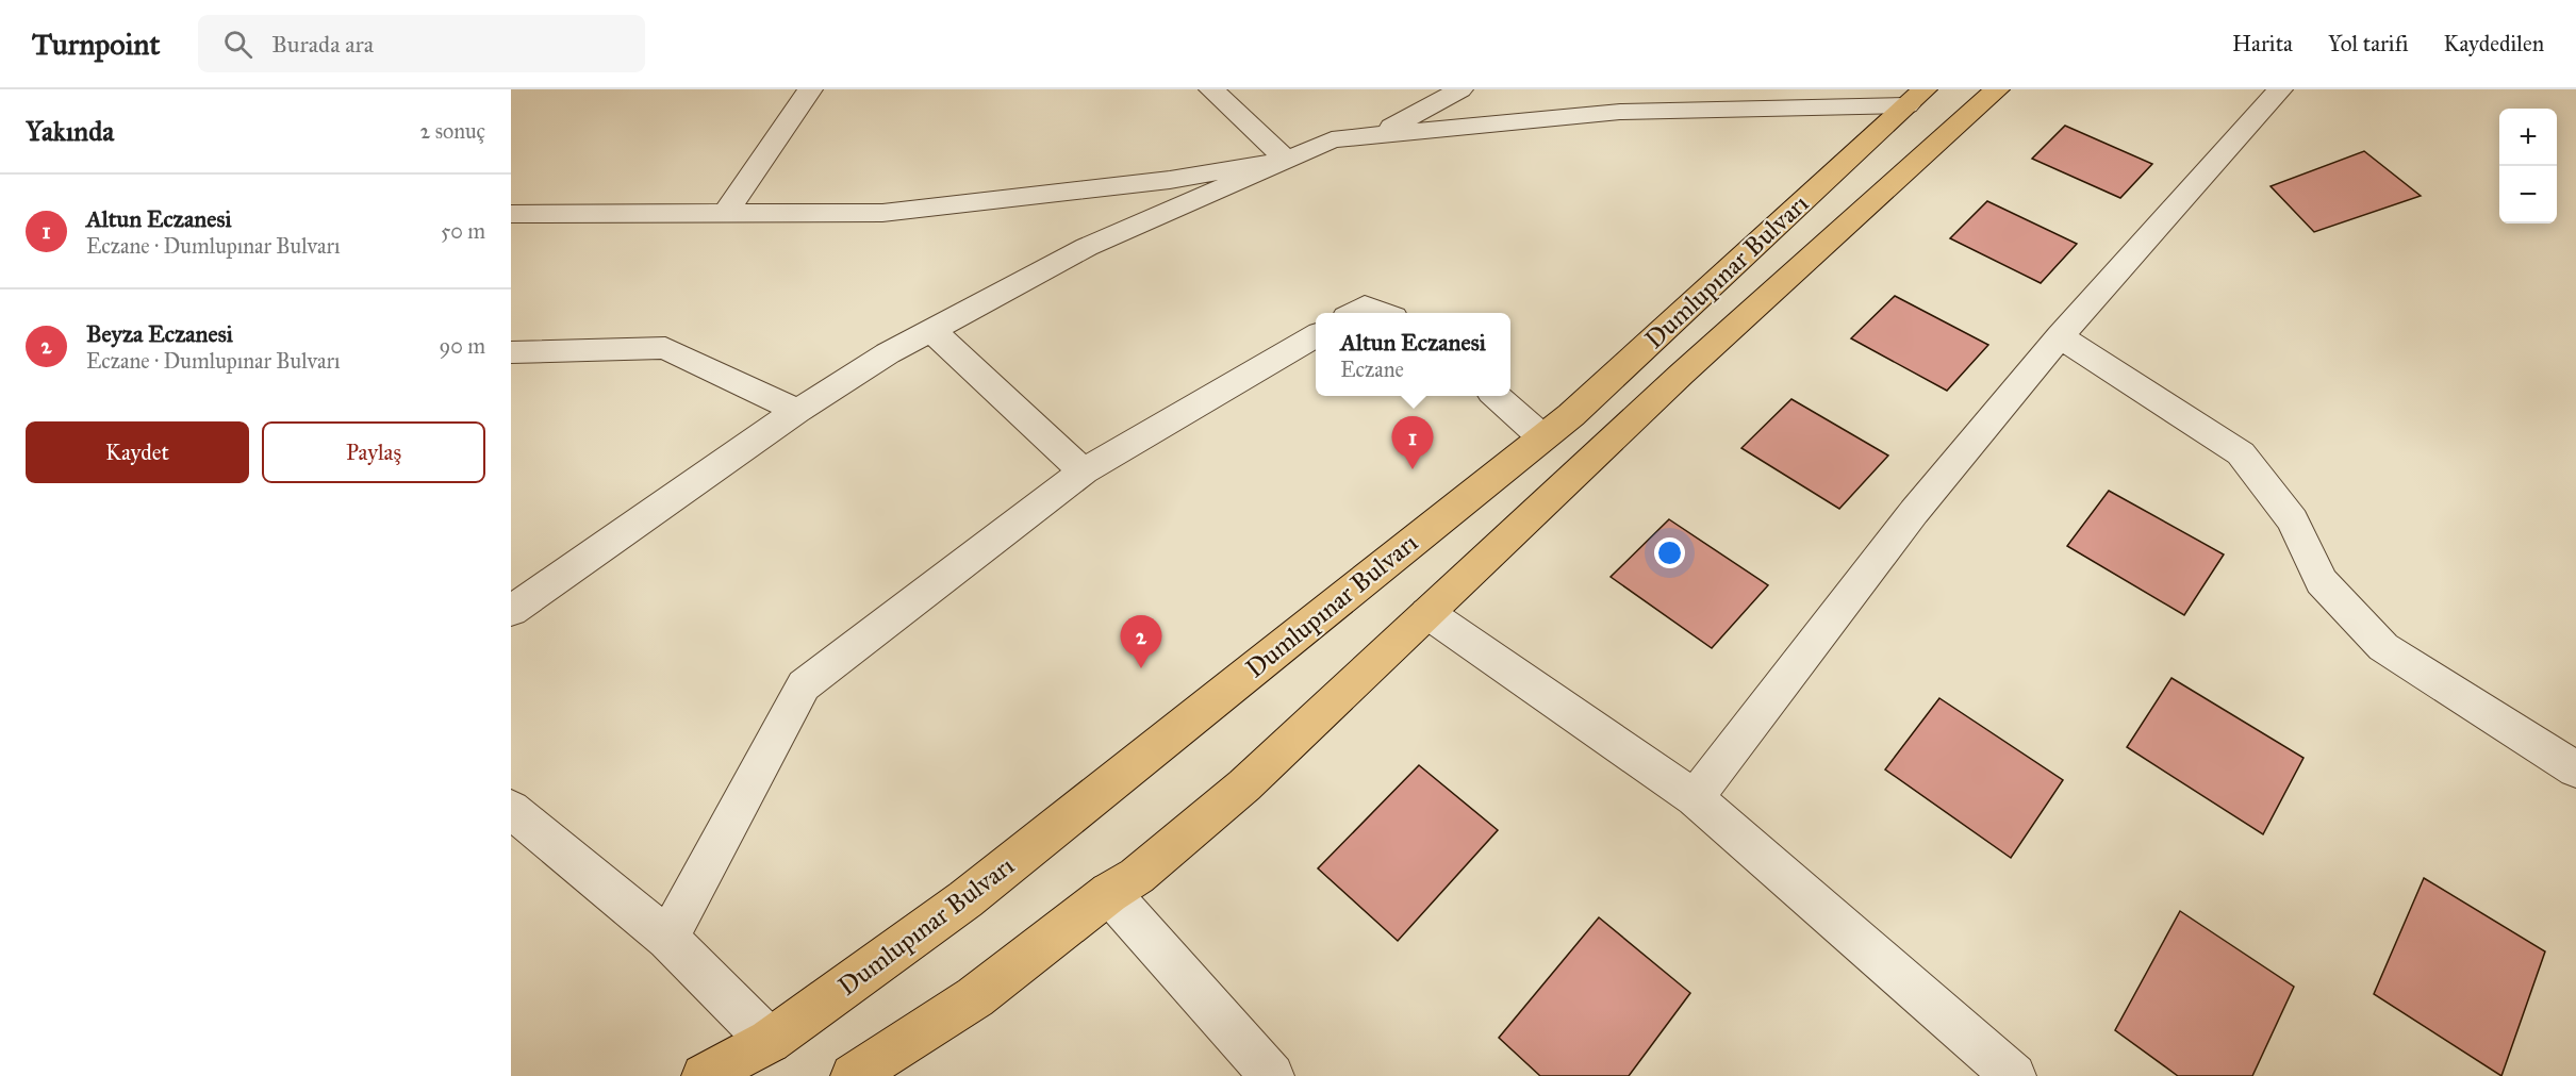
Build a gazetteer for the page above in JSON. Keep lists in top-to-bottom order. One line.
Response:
{"streets":{"main road":["Dumlupınar Bulvarı"]},"page":{"header":"Turnpoint","search":"Burada ara","nav":["Harita","Yol tarifi","Kaydedilen"],"heading":["Yakında","2 sonuç"],"map_buttons":["+","−"],"list":[{"mark":"1","name":"Altun Eczanesi","note":"Eczane · Dumlupınar Bulvarı","value":"50 m"},{"mark":"2","name":"Beyza Eczanesi","note":"Eczane · Dumlupınar Bulvarı","value":"90 m"}],"popup":["Altun Eczanesi","Eczane"],"buttons":["Kaydet","Paylaş"],"pins":["1","2"]}}
